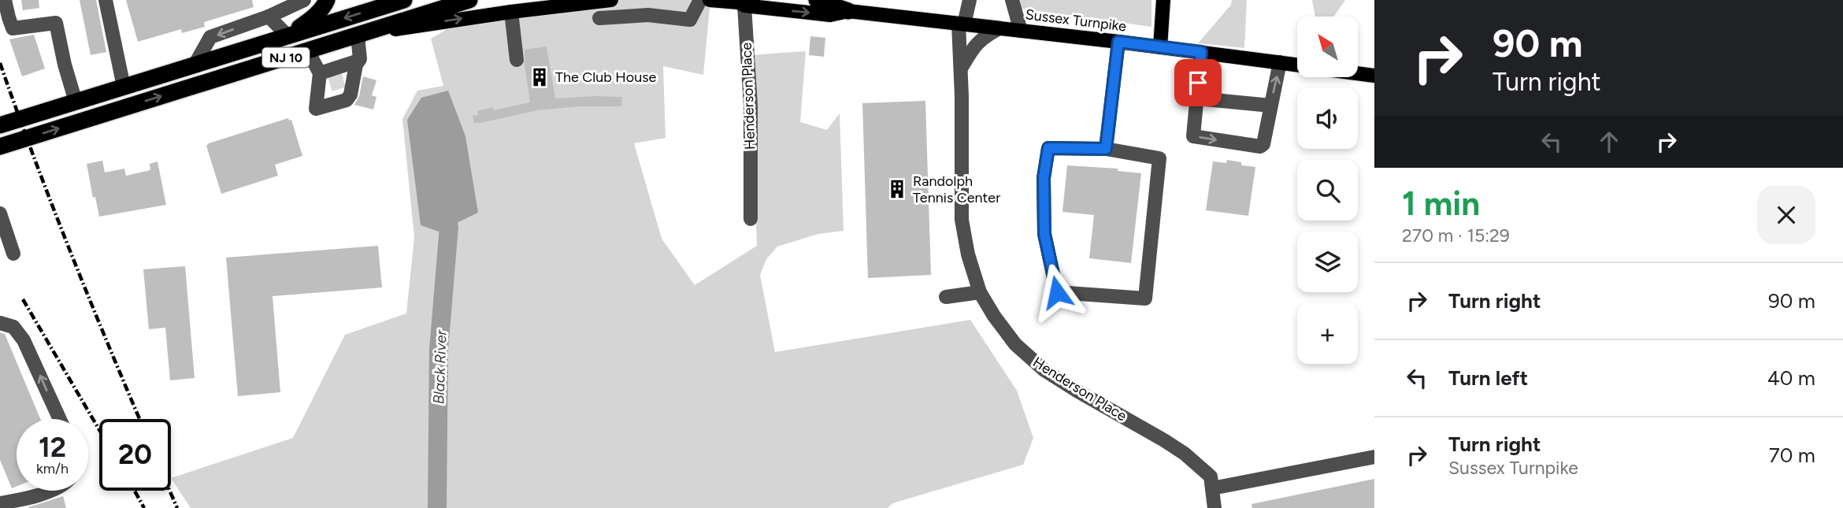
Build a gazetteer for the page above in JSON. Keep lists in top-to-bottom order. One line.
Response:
{"streets":{"highway":["NJ 10"],"main road":["Sussex Turnpike"],"street":["Henderson Place"]},"crossings":[["Sussex Turnpike","Henderson Place"]],"water":["Black River"],"places":{"building":["The Club House","Randolph Tennis Center"]},"north":"top left","page":{"turn":["90 m","Turn right"],"map_buttons":"+","heading":["1 min","270 m · 15:29"],"list":[{"name":"Turn right","value":"90 m"},{"name":"Turn left","value":"40 m"},{"name":"Turn right","note":"Sussex Turnpike","value":"70 m"}],"speed":"12 km/h","limit":"20"}}
